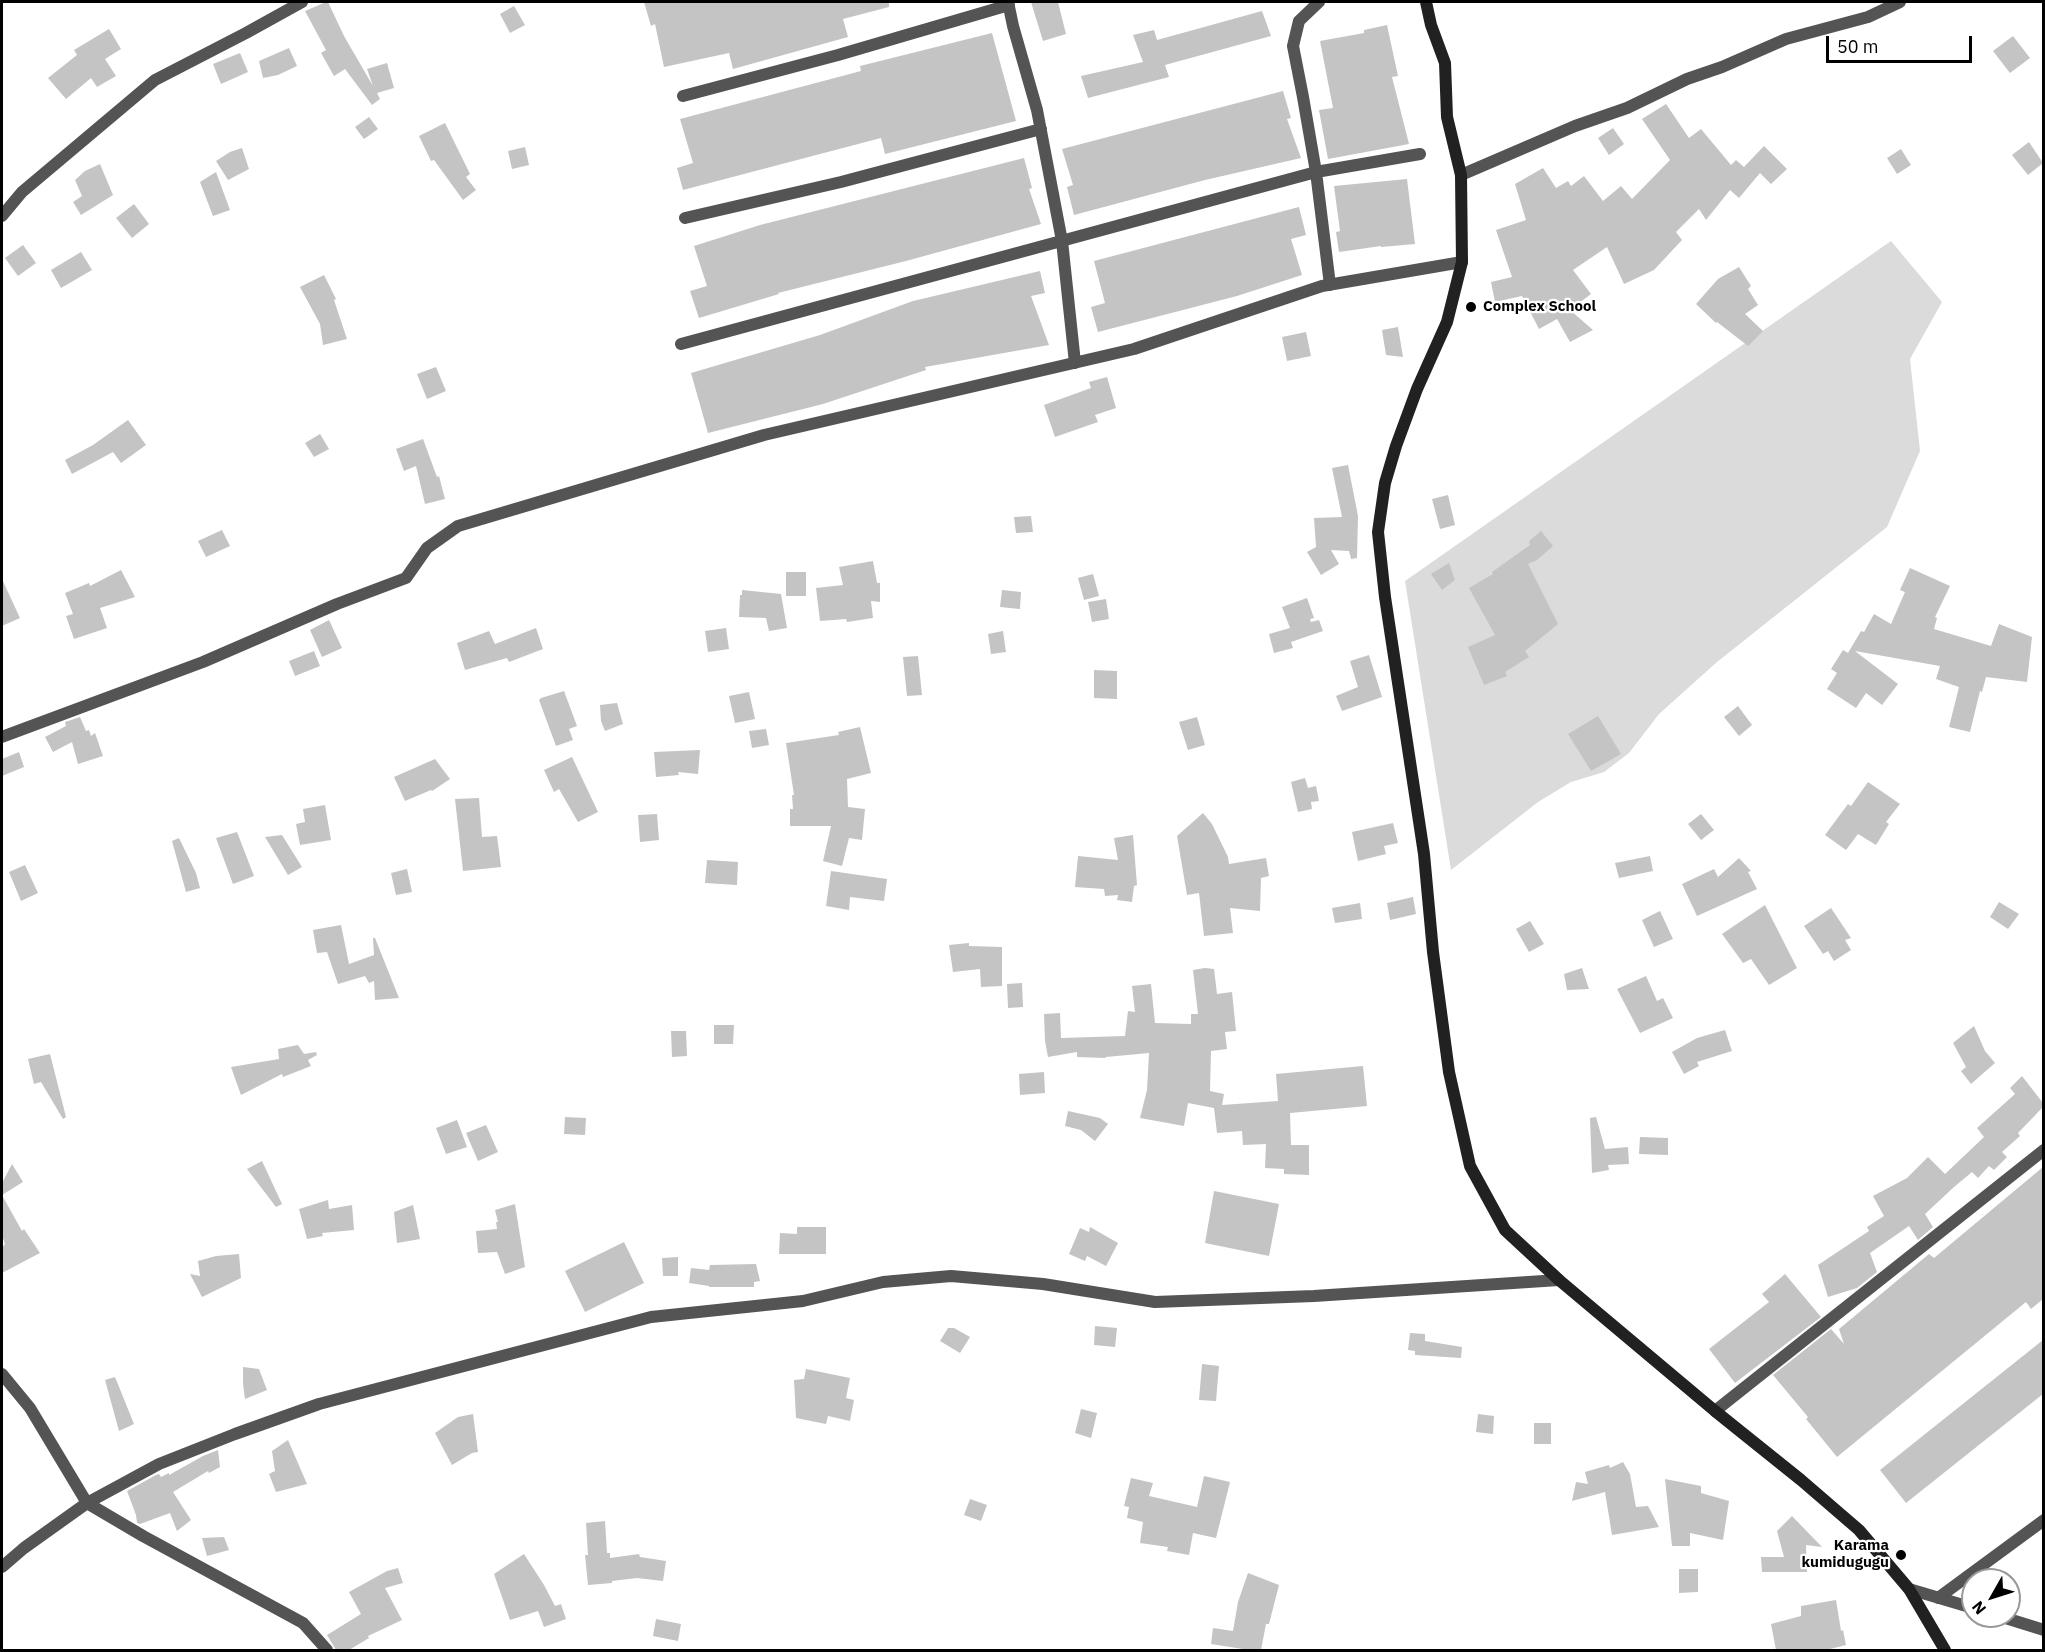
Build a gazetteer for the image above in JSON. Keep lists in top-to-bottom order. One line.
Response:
{"places":["Complex School","Karama kumidugugu"],"scale_bar":"50 m","north":"bottom left"}
